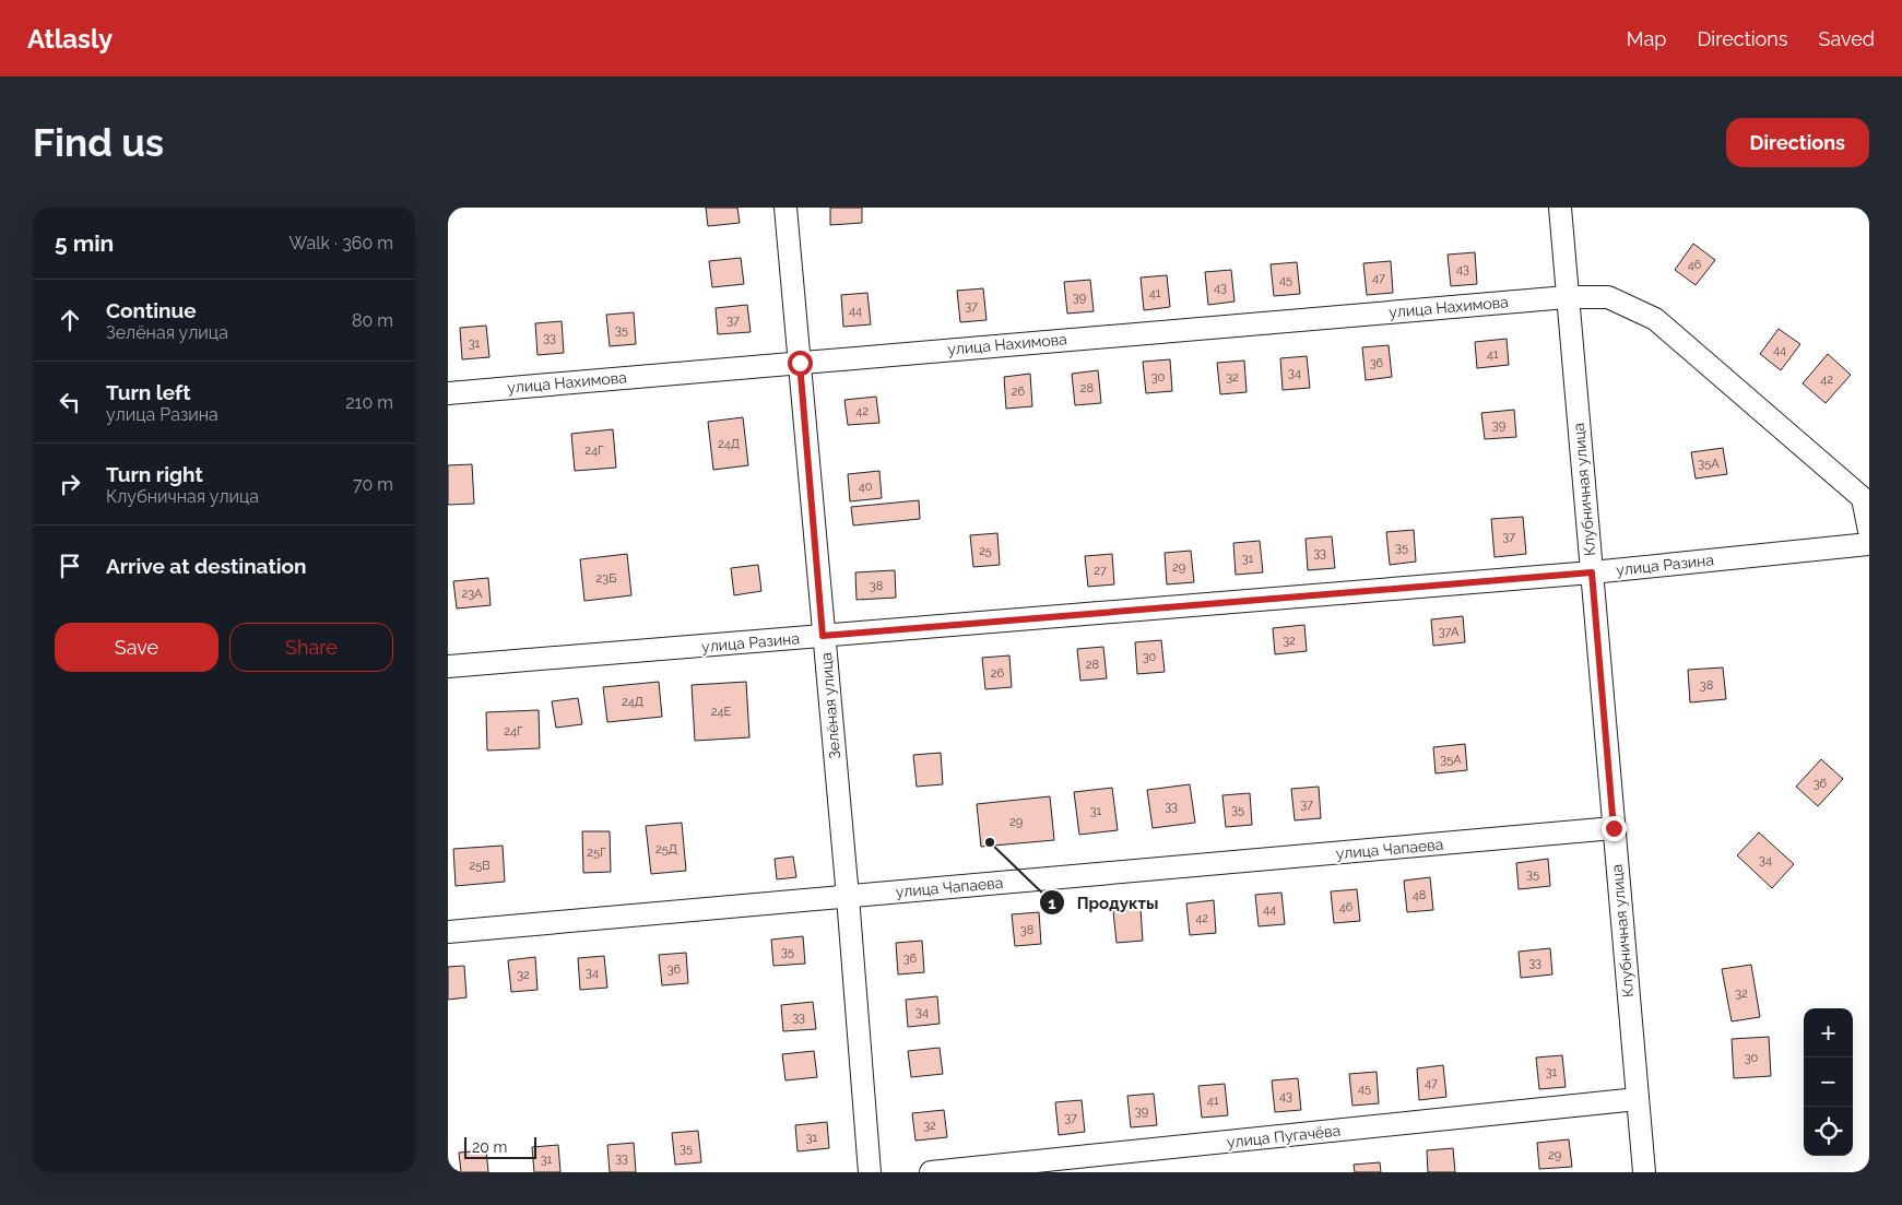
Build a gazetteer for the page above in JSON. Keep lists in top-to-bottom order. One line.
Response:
{"streets":{"street":["улица Нахимова","Клубничная улица","улица Разина","Зелёная улица","улица Чапаева","улица Пугачёва"]},"crossings":[["улица Нахимова","Клубничная улица"],["улица Нахимова","Зелёная улица"],["Клубничная улица","улица Разина"],["Клубничная улица","улица Чапаева"],["Клубничная улица","улица Пугачёва"],["улица Разина","Зелёная улица"],["Зелёная улица","улица Чапаева"]],"places":["Продукты"],"house_numbers":["46","43","47","45","43","41","39","37","44","37","35","33","31","44","41","36","34","30","32","42","28","26","42","39","24Д","24Г","35А","40","37","35","25","33","31","29","27","23Б","38","23А","37А","32","30","28","26","38","24Д","24Е","24Г","35А","36","37","33","35","31","29","25Д","25Г","34","25В","35","48","46","44","42","38","35","36","33","36","34","32","32","34","33","30","31","47","45","43","41","39","37","32","31","35","29","33","31"],"scale_bar":"20 m","page":{"header":"Atlasly","nav":["Map","Directions","Saved"],"buttons":["Directions",["Save","Share"]],"title":"Find us","heading":["5 min","Walk · 360 m"],"list":[["Continue","Зелёная улица","80 m"],["Turn left","улица Разина","210 m"],["Turn right","Клубничная улица","70 m"],"Arrive at destination"],"map_buttons":["+","−"],"scale":"20 m"}}
